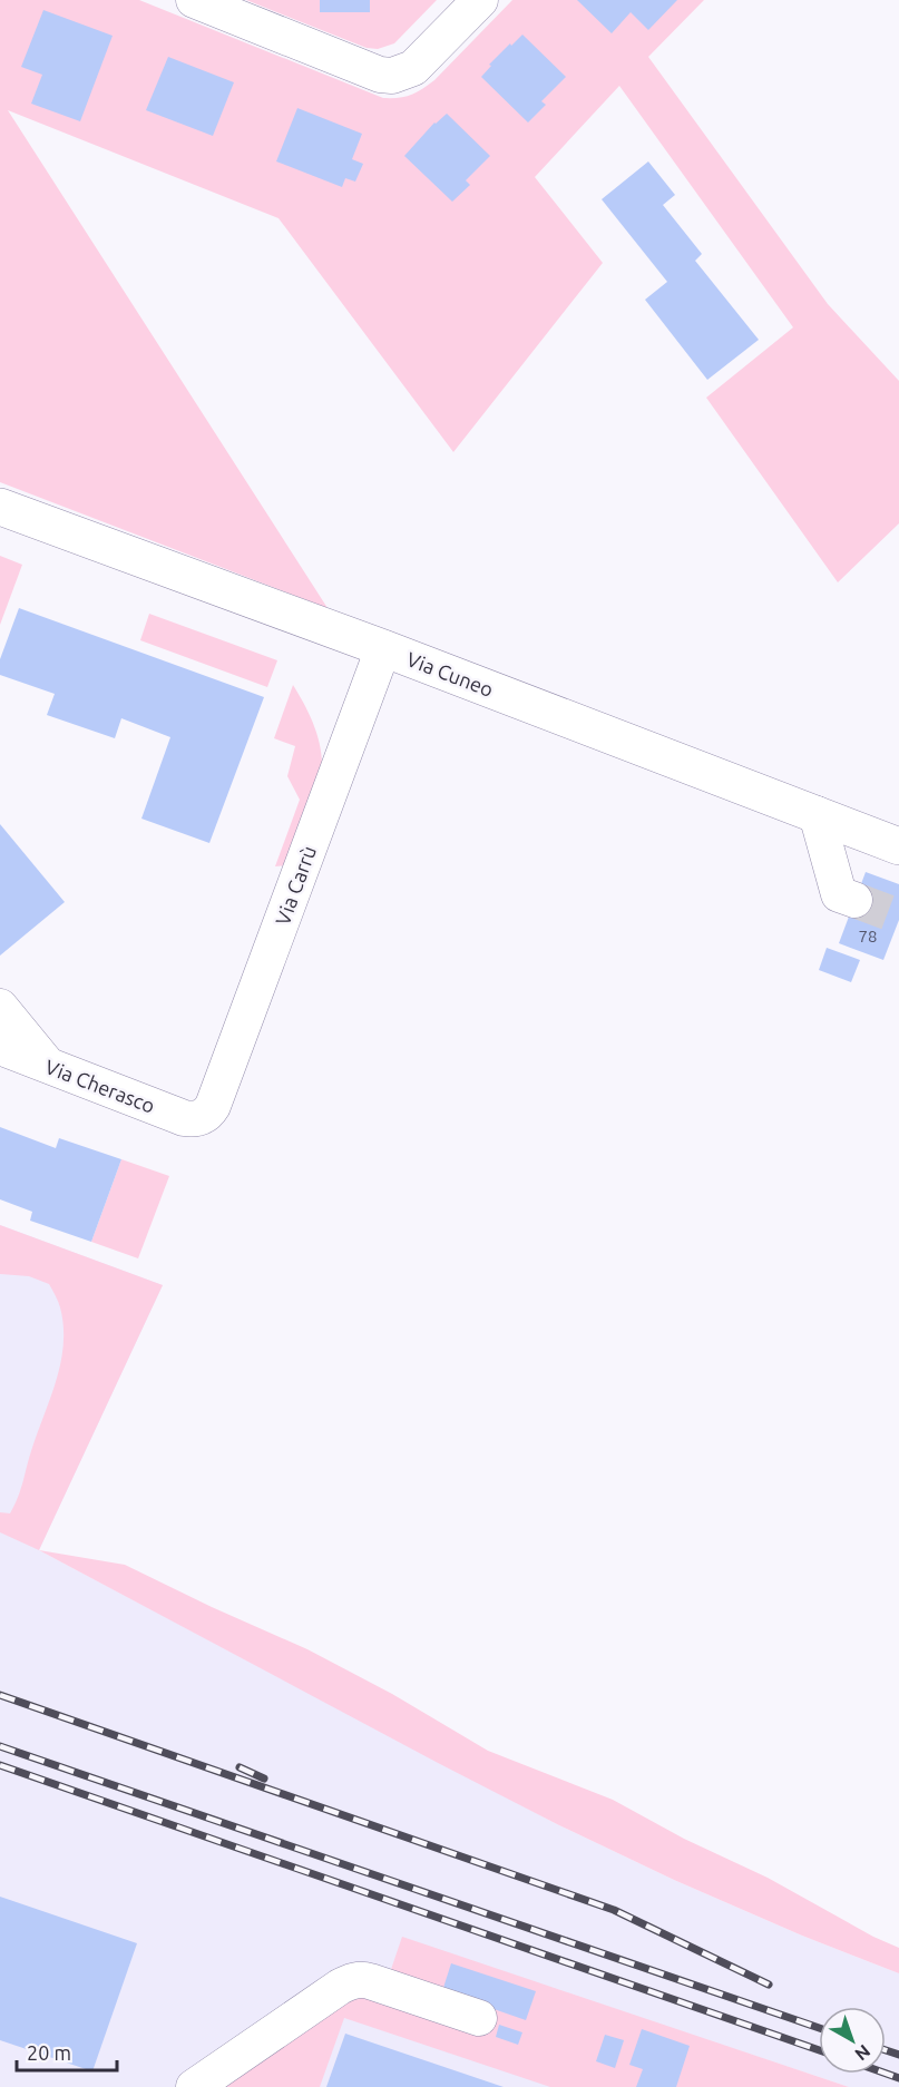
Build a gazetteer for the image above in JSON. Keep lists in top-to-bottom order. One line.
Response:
{"streets":{"main road":["Via Cuneo"],"street":["Via Carrù","Via Cherasco"]},"crossings":[["Via Cuneo","Via Carrù"],["Via Carrù","Via Cherasco"]],"house_numbers":["78"],"scale_bar":"20 m","north":"bottom right"}
